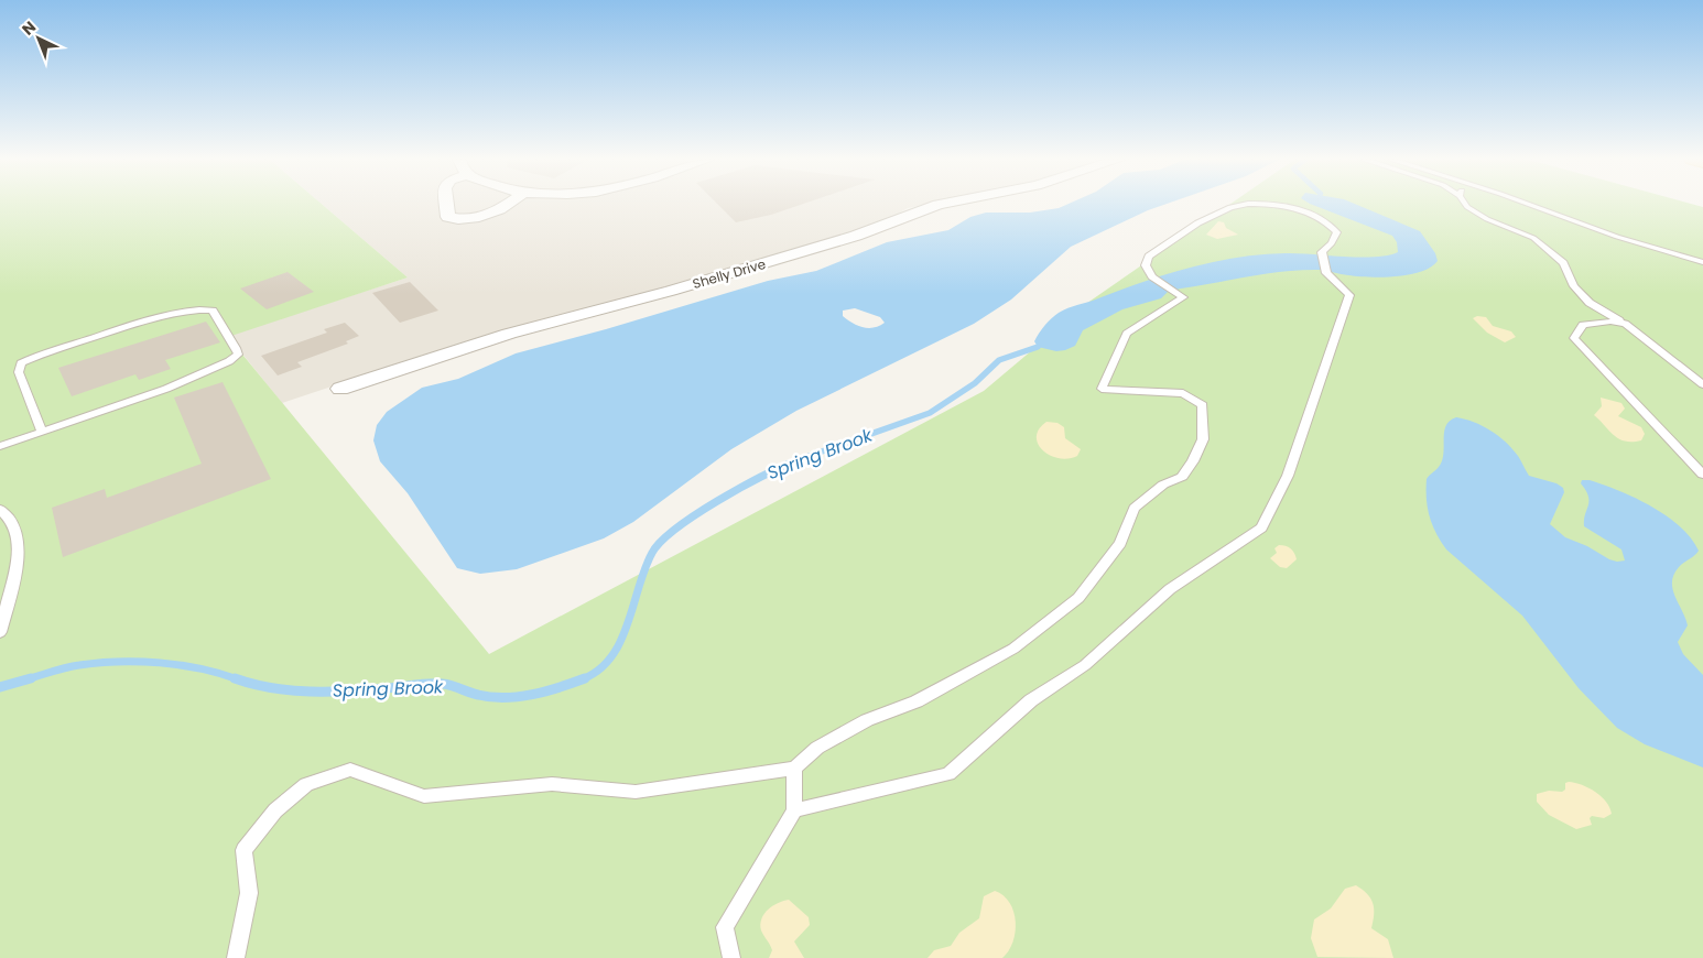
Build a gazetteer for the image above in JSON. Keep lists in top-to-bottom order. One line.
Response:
{"streets":{"street":["Shelly Drive"]},"water":["Spring Brook"],"north":"top left"}
